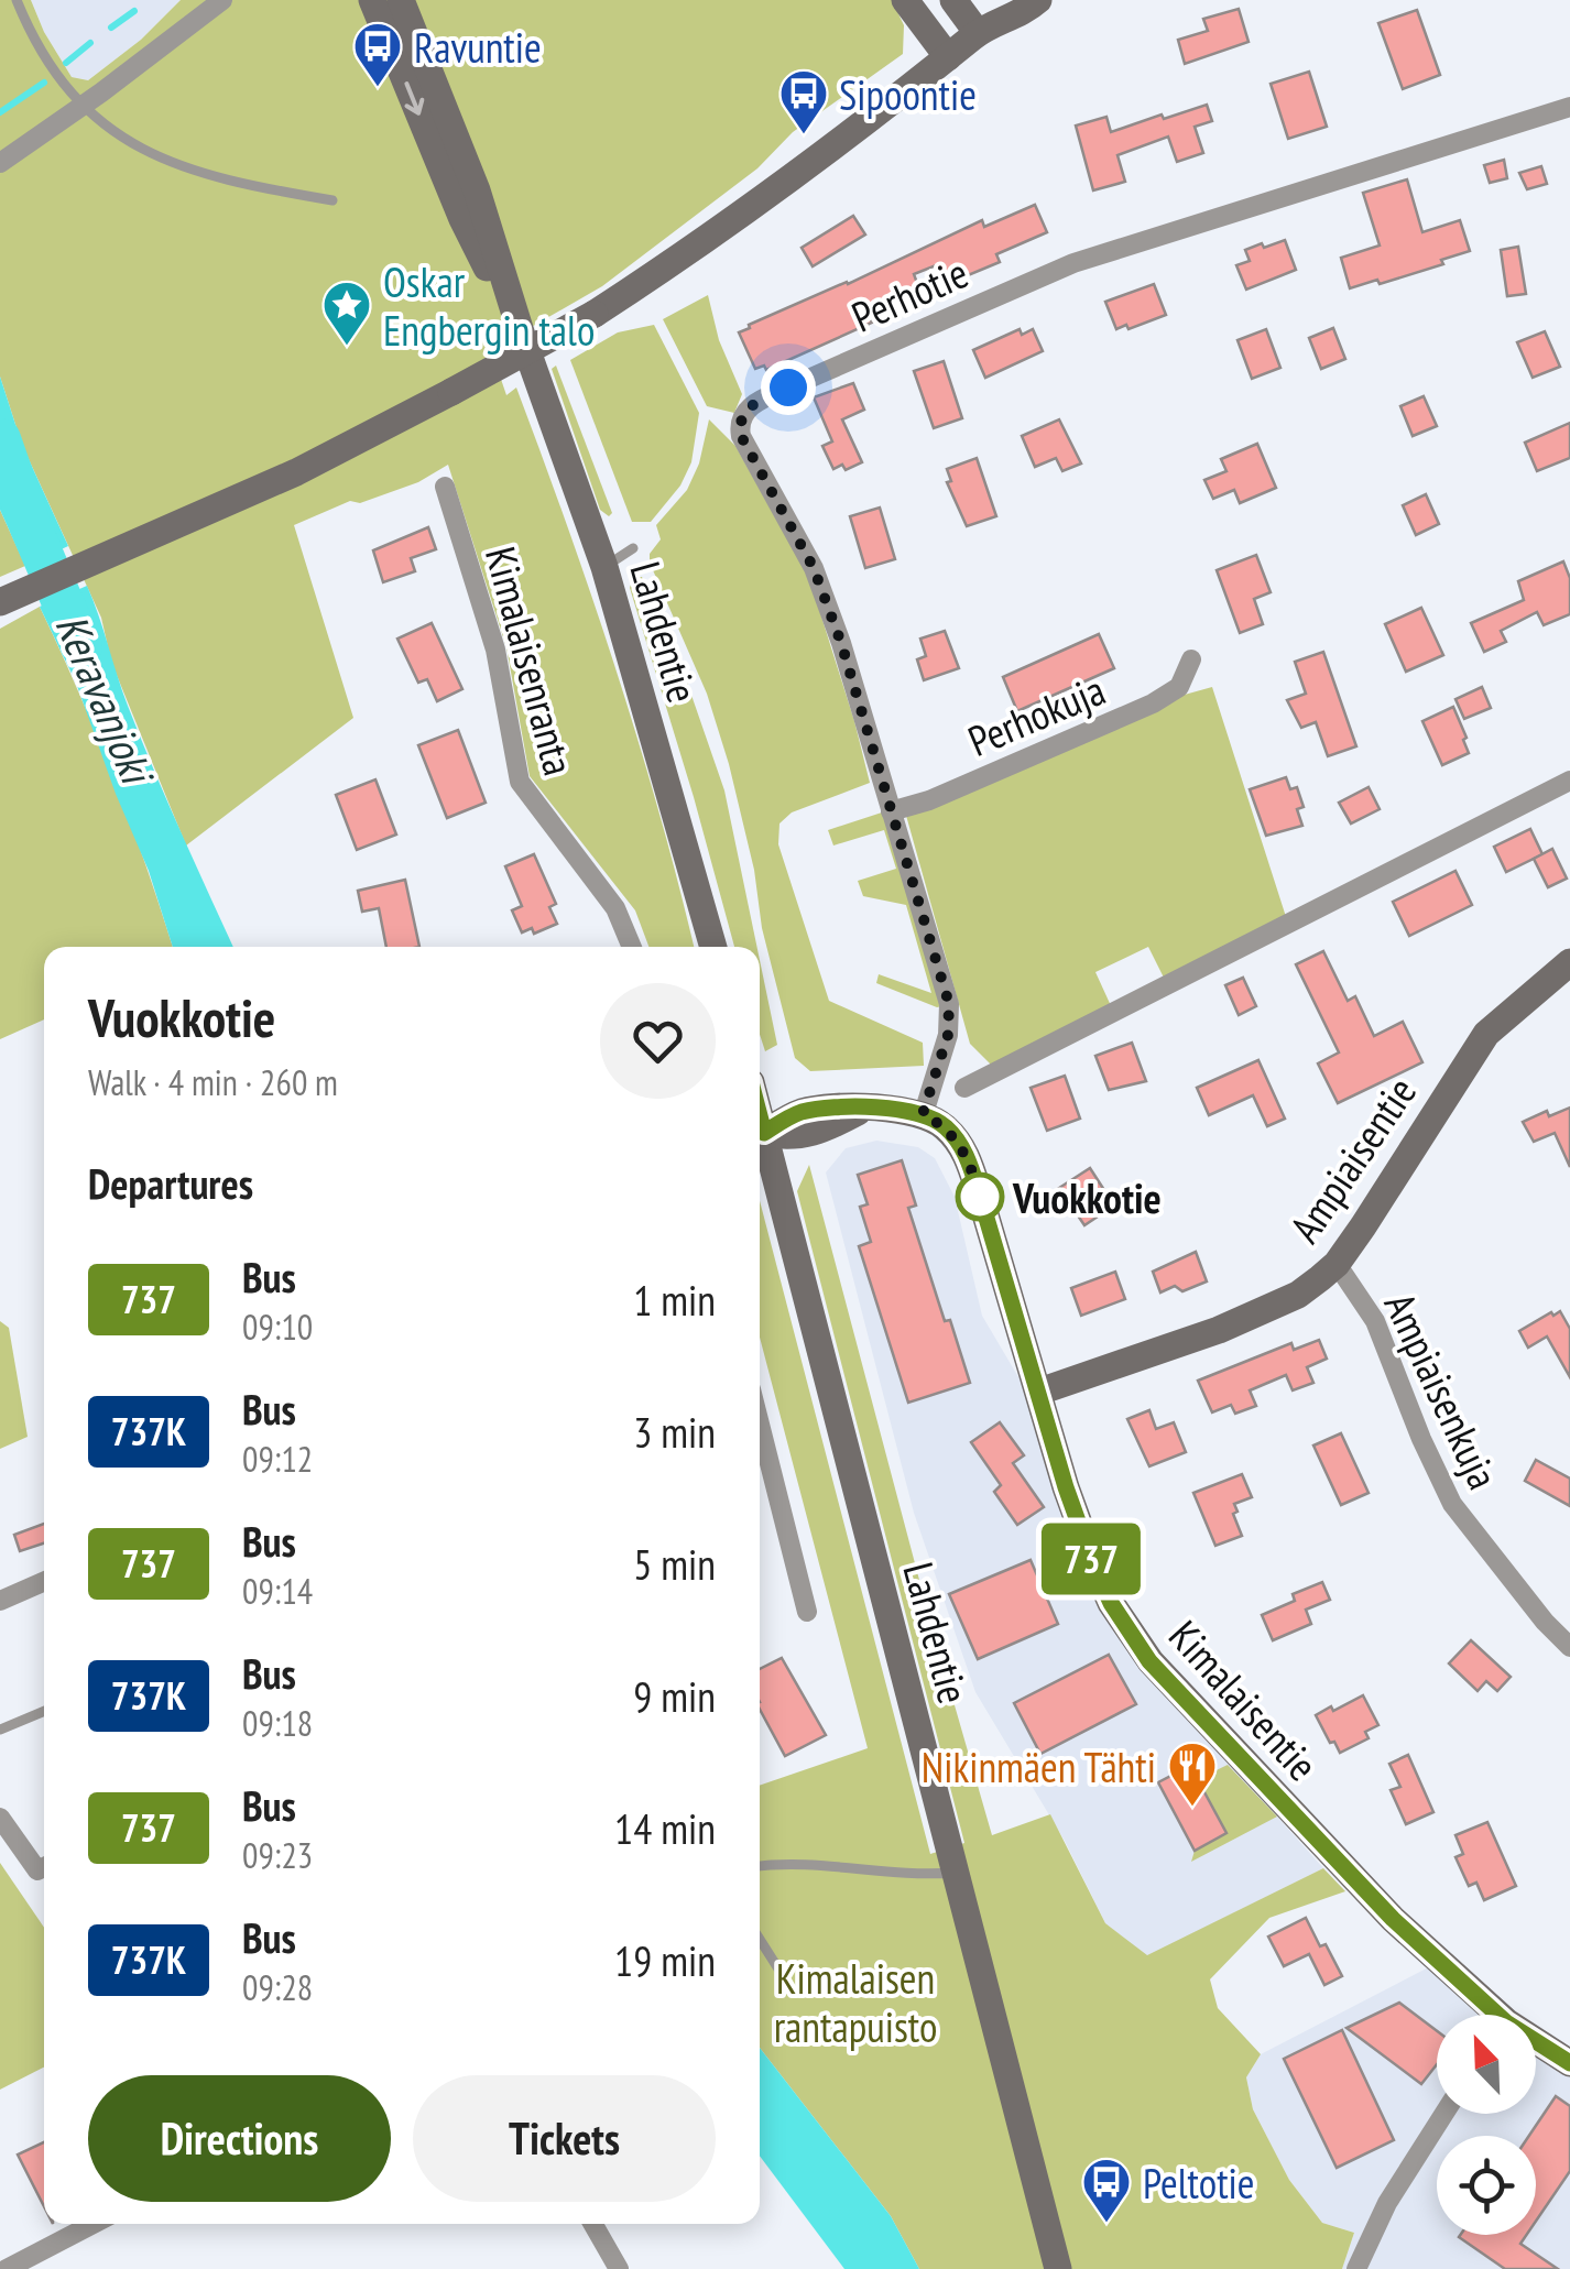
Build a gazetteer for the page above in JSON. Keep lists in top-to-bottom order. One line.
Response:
{"streets":{"main road":["Lahdentie","Ampiaisentie","Kimalaisentie"],"street":["Perhotie","Kimalaisenranta","Perhokuja","Ampiaisenkuja"]},"crossings":[["Perhotie","Perhokuja"],["Perhotie","Kimalaisentie"],["Ampiaisentie","Ampiaisenkuja"],["Ampiaisentie","Kimalaisentie"]],"water":["Keravanjoki"],"parks":["Kimalaisen rantapuisto"],"places":{"bus stop":["Ravuntie","Sipoontie","Peltotie"],"place":["Oskar Engbergin talo"],"other":["Vuokkotie"],"restaurant":["Nikinmäen Tähti"]},"lines":["bus line 737"],"north":"top left","page":{"on_map":"737","heading":[["Vuokkotie","Walk · 4 min · 260 m"],"Departures"],"list":[{"mark":"737","name":"Bus","note":"09:10","value":"1 min"},{"mark":"737K","name":"Bus","note":"09:12","value":"3 min"},{"mark":"737","name":"Bus","note":"09:14","value":"5 min"},{"mark":"737K","name":"Bus","note":"09:18","value":"9 min"},{"mark":"737","name":"Bus","note":"09:23","value":"14 min"},{"mark":"737K","name":"Bus","note":"09:28","value":"19 min"}],"buttons":["Directions","Tickets"]}}
